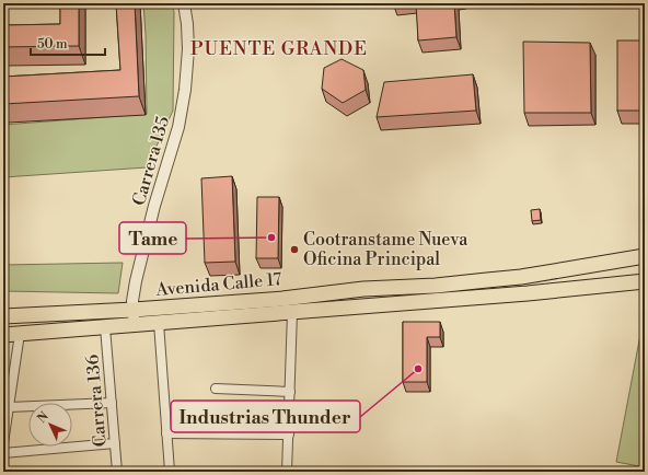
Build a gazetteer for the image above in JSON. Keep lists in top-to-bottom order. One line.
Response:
{"streets":{"main road":["Avenida Calle 17"],"street":["Carrera 135","Carrera 136"]},"crossings":[["Carrera 135","Avenida Calle 17"],["Avenida Calle 17","Carrera 136"]],"districts":["PUENTE GRANDE"],"places":["Tame","Cootranstame Nueva Oficina Principal","Industrias Thunder"],"scale_bar":"50 m","north":"top left"}
